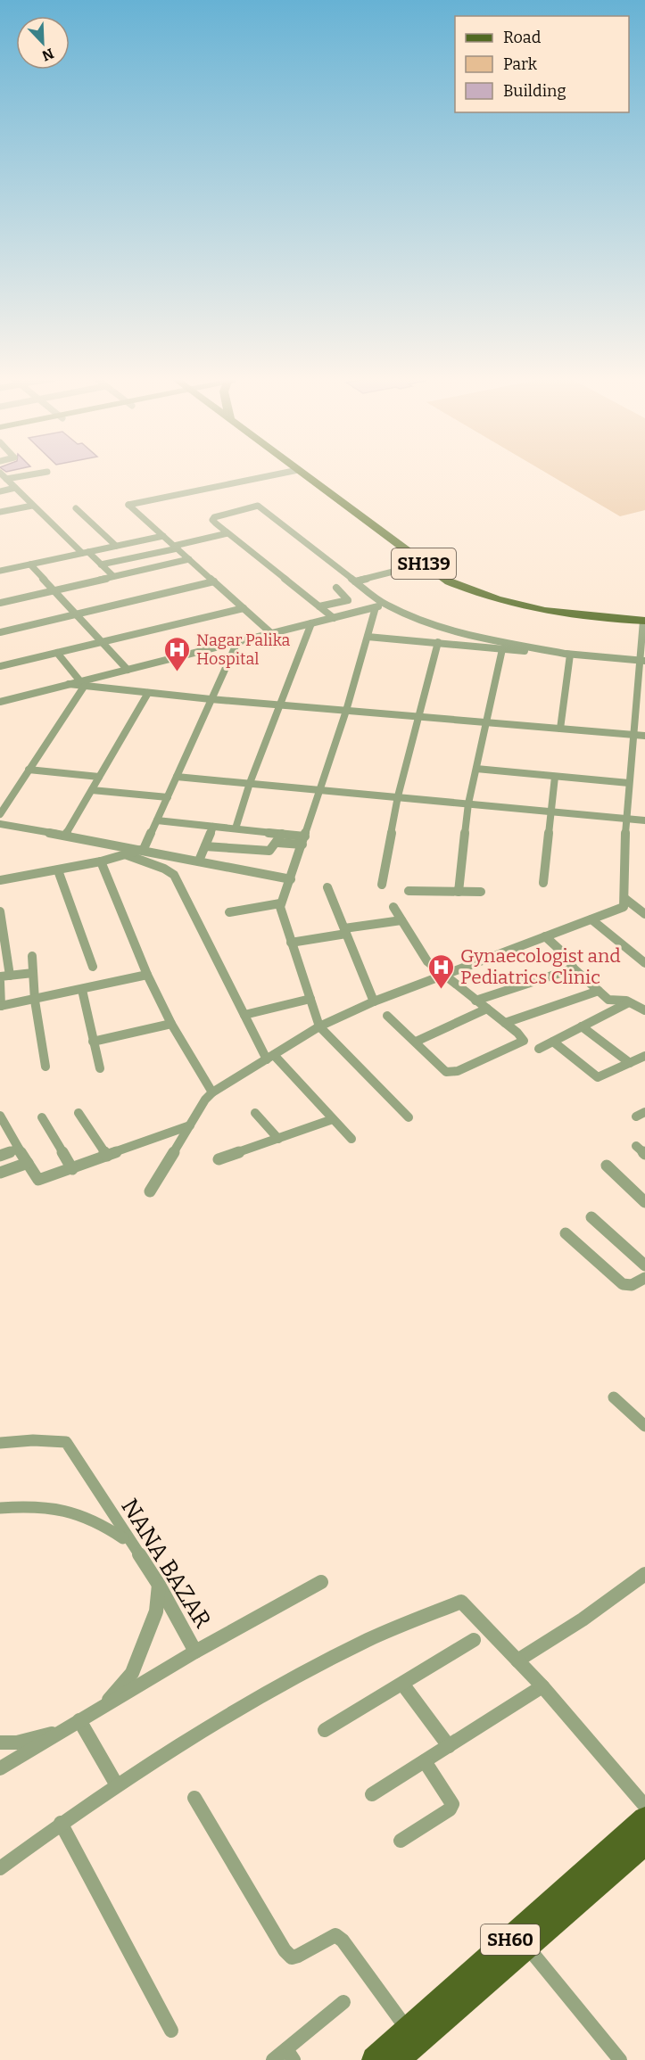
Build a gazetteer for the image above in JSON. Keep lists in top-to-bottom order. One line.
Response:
{"streets":{"main road":["SH139","SH60"],"street":["NANA BAZAR"]},"places":{"hospital":["Nagar Palika Hospital","Gynaecologist and Pediatrics Clinic"]},"legend":["Road","Park","Building"],"north":"bottom right"}
